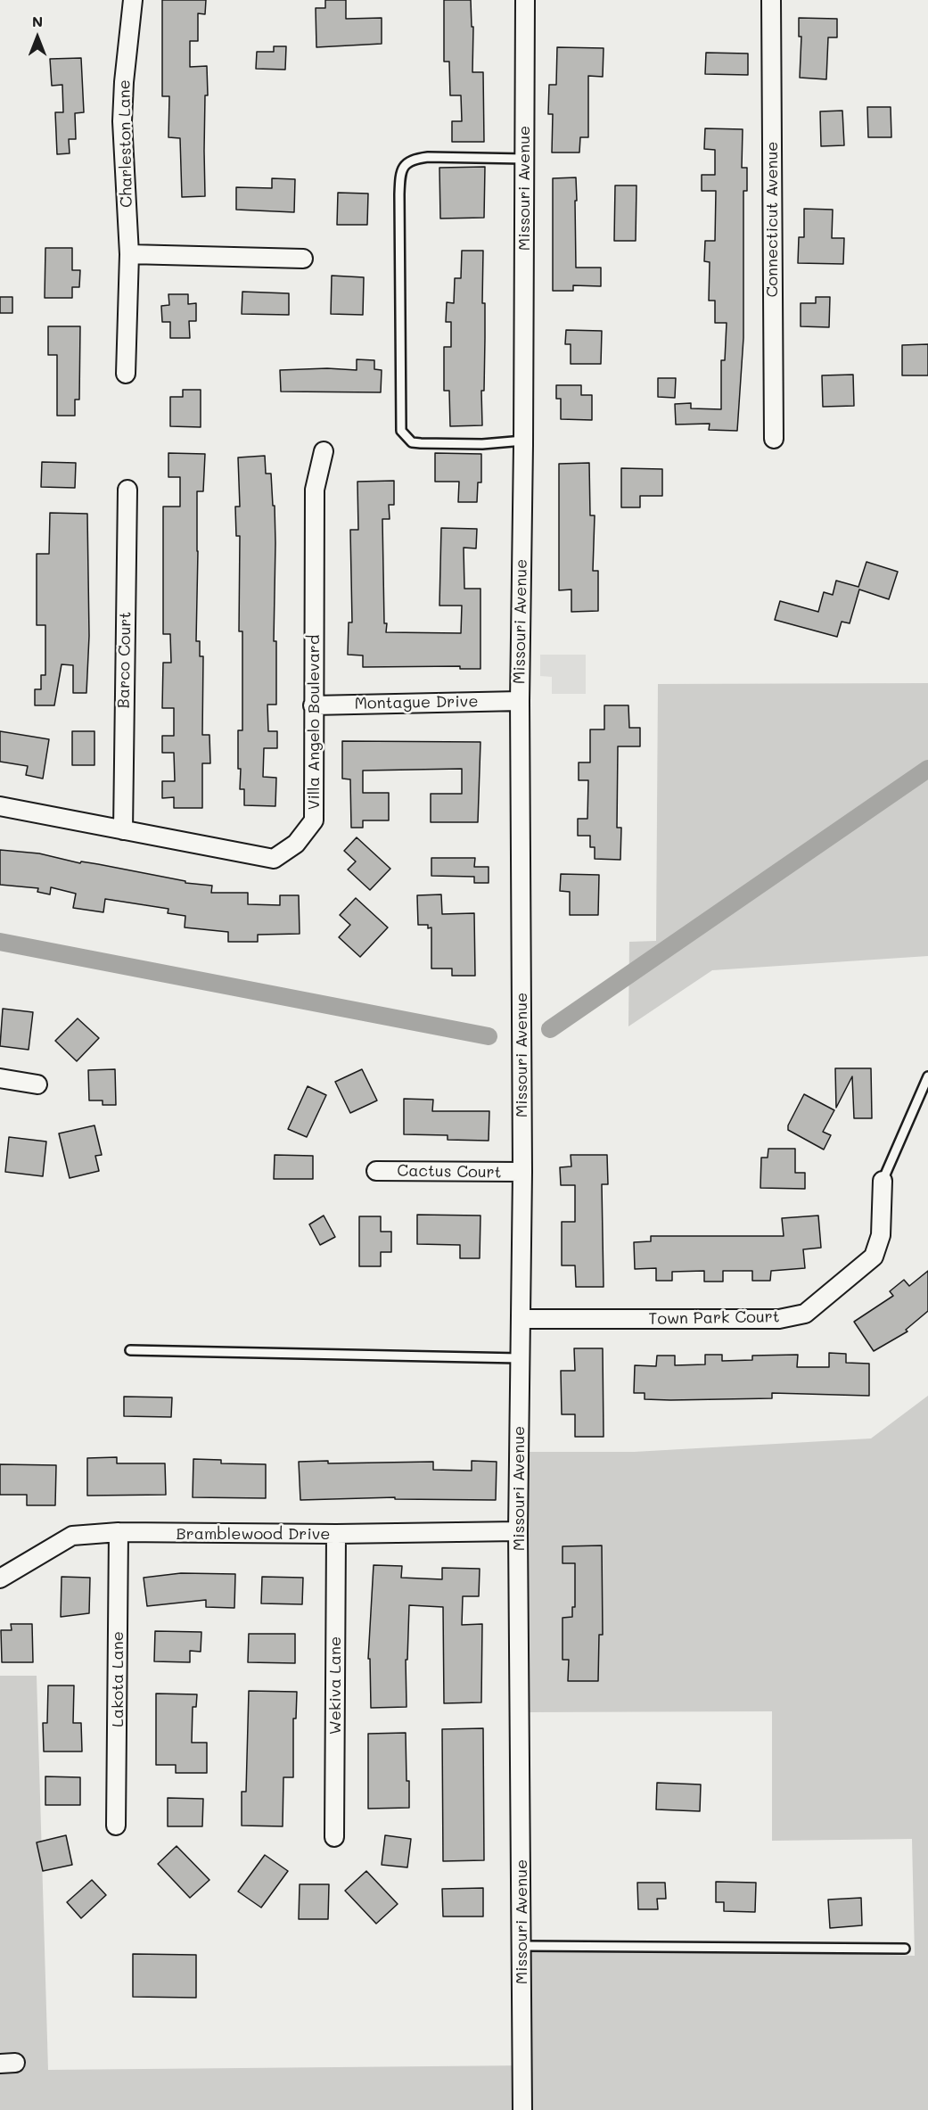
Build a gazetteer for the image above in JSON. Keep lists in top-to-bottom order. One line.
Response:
{"streets":{"street":["Charleston Lane","Missouri Avenue","Connecticut Avenue","Barco Court","Montague Drive","Villa Angelo Boulevard","Cactus Court","Town Park Court","Bramblewood Drive","Lakota Lane","Wekiva Lane"]},"crossings":[["Missouri Avenue","Montague Drive"],["Missouri Avenue","Cactus Court"],["Missouri Avenue","Town Park Court"],["Missouri Avenue","Bramblewood Drive"],["Barco Court","Villa Angelo Boulevard"],["Montague Drive","Villa Angelo Boulevard"],["Bramblewood Drive","Lakota Lane"],["Bramblewood Drive","Wekiva Lane"]],"north":"top"}
